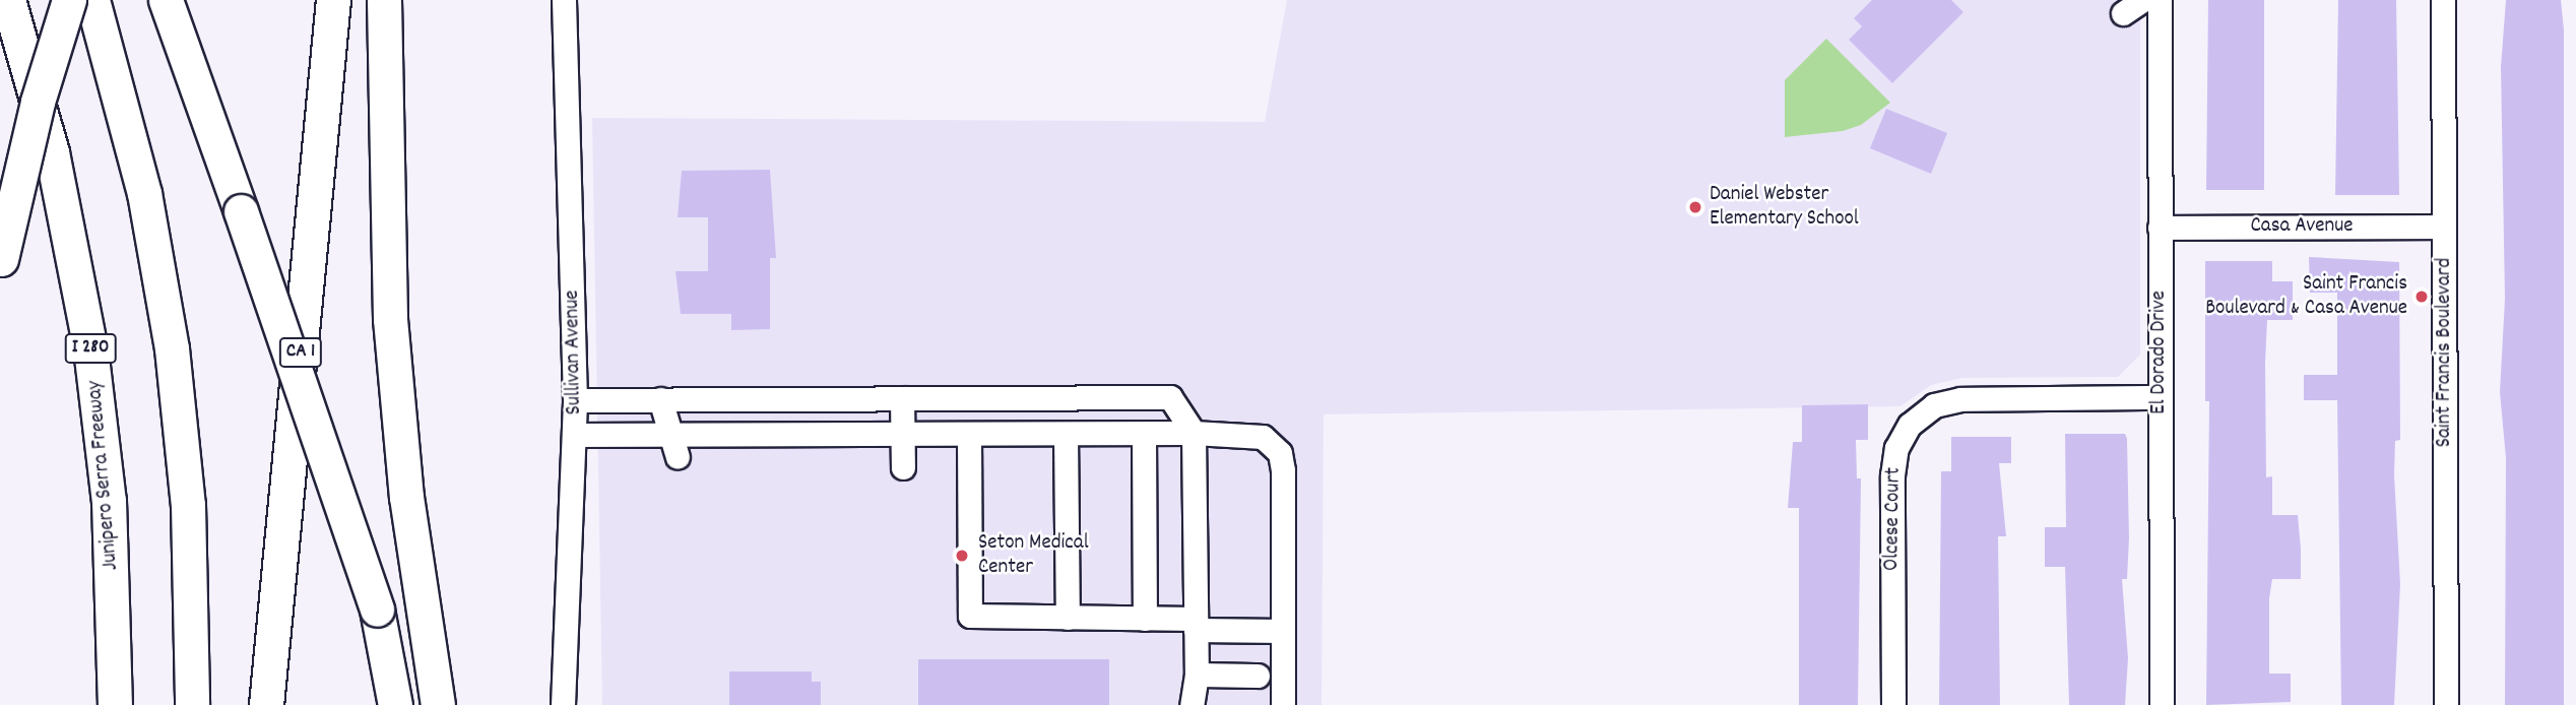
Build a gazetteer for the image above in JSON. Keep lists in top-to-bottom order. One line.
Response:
{"streets":{"highway":["I 280","CA 1","Junipero Serra Freeway"],"street":["Casa Avenue","Sullivan Avenue","El Dorado Drive","Saint Francis Boulevard","Olcese Court"]},"crossings":[["Casa Avenue","El Dorado Drive"],["Casa Avenue","Saint Francis Boulevard"],["El Dorado Drive","Olcese Court"]],"places":["Daniel Webster Elementary School","Saint Francis Boulevard & Casa Avenue","Seton Medical Center"]}
